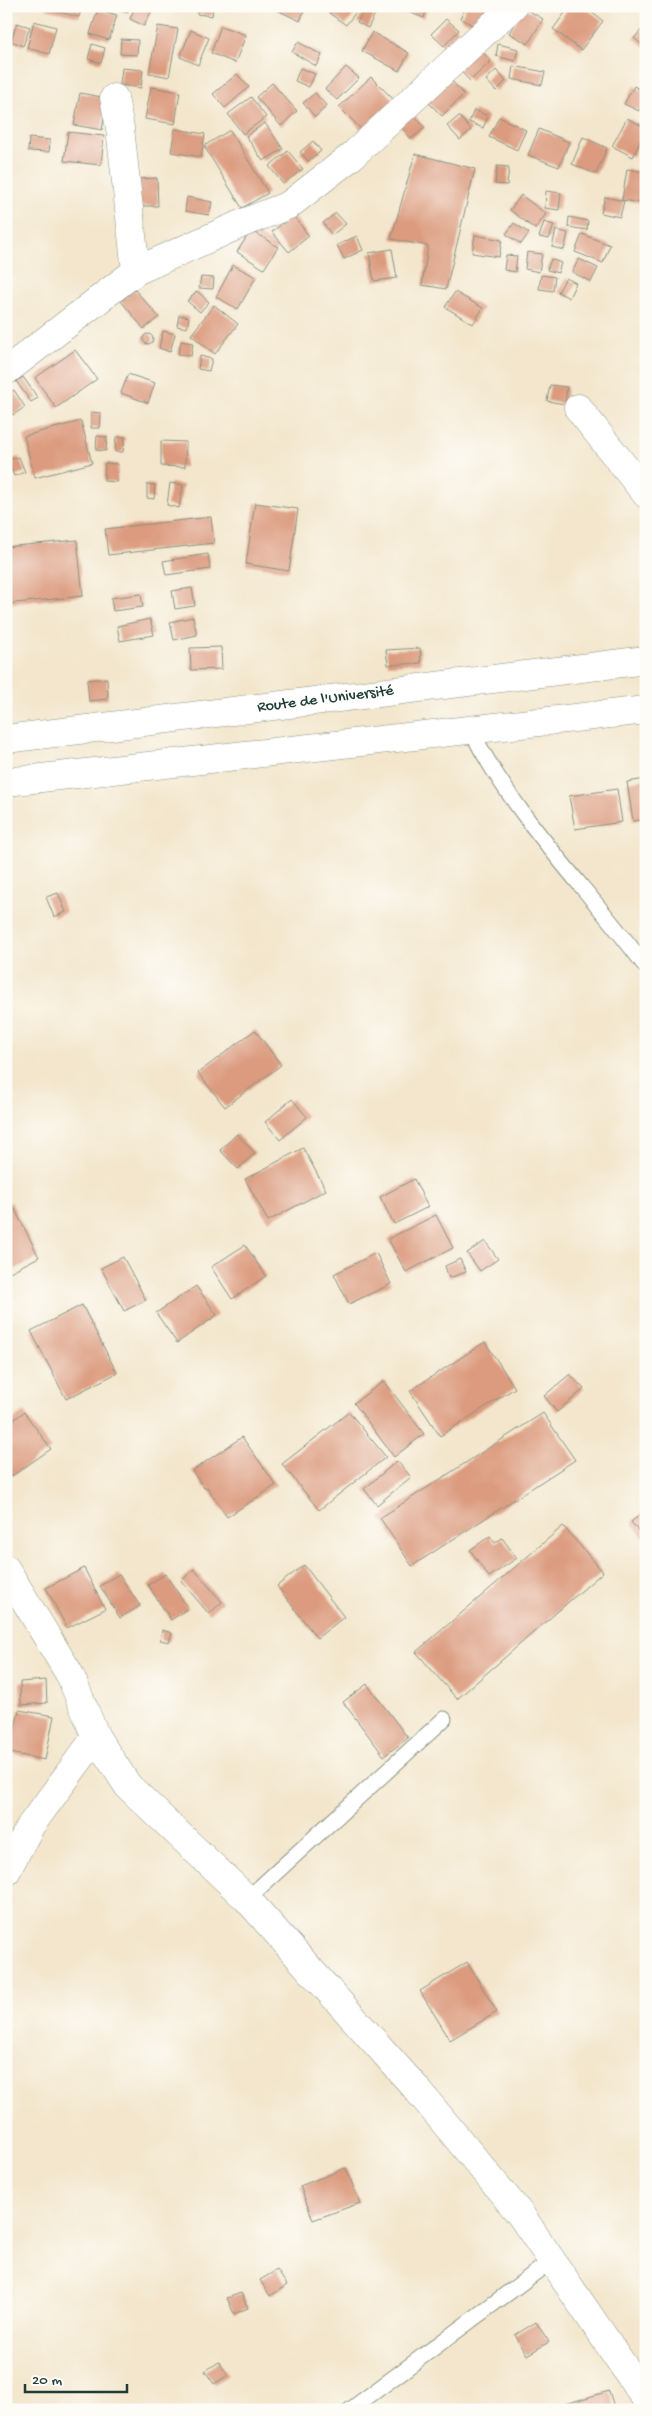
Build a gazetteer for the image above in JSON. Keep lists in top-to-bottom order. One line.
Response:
{"streets":{"street":["Route de l'Université"]},"scale_bar":"20 m"}
